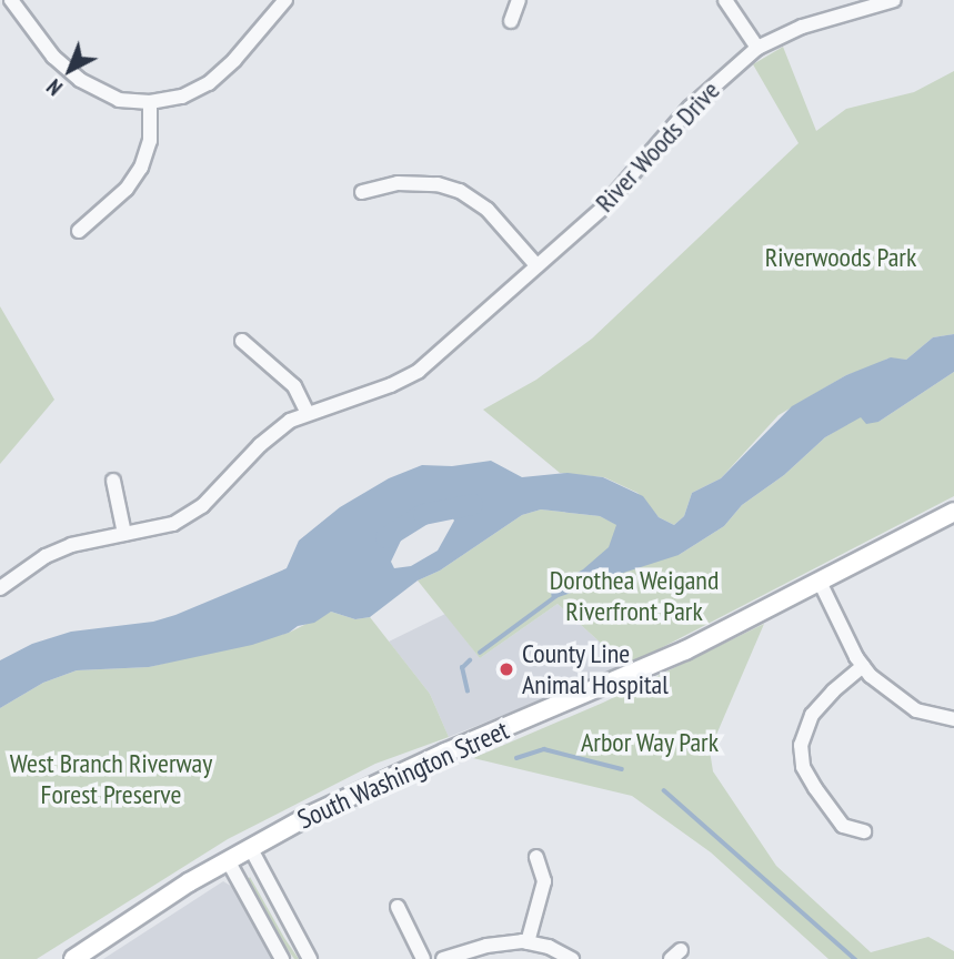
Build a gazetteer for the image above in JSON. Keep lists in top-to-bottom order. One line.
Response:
{"streets":{"main road":["South Washington Street"],"street":["River Woods Drive"]},"parks":["Riverwoods Park","Dorothea Weigand Riverfront Park","Arbor Way Park","West Branch Riverway Forest Preserve"],"places":["County Line Animal Hospital"],"north":"bottom left"}
